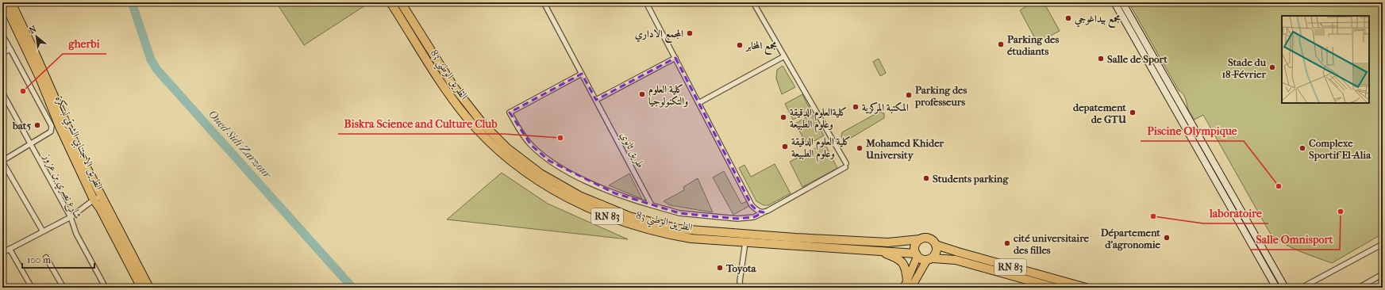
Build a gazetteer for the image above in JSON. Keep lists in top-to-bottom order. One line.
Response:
{"streets":{"highway":["الطريق الوطني 83","الطريق الاجتنابي الشرقي لبسكرة","RN 83"],"street":["طريق ثانوي","شارع نصري بن عزوز"]},"crossings":[["الطريق الوطني 83","RN 83"]],"water":["Oued Sidi Zarzour"],"places":["مجمع بيداغوجي","المجمع الاداري","Parking des étudiants","مجمع المخابر","Salle de Sport","Stade du 18-Février","gherbi","كلية العلوم والتكنولوجيا","Parking des professeurs","المكتبة المركزية","depatement de GTU","كليةالعلوم الدقيقة وعلوم الطبيعة","bat5","Biskra Science and Culture Club","كلية العلوم الدقيقة وعلوم الطبيعة","Mohamed Khider University","Complexe Sportif El-Alia","Students parking","Piscine Olympique","Salle Omnisport","laboratoire","Département d'agronomie","cité universitaire des filles","Toyota"],"scale_bar":"100 m","north":"top left"}
